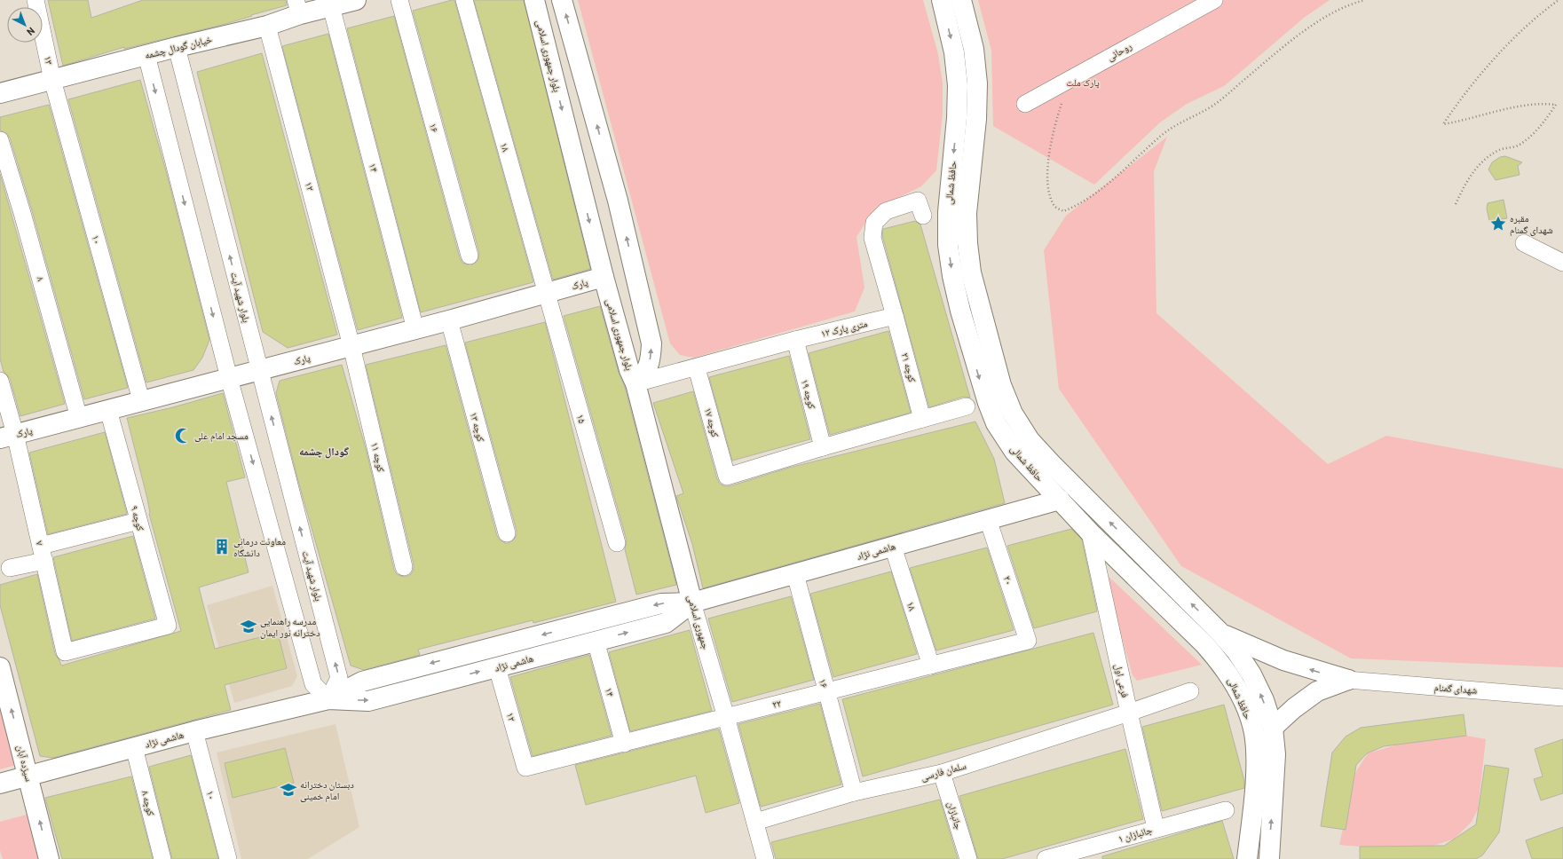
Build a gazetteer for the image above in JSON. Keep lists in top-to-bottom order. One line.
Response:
{"streets":{"main road":["خیابان گودال چشمه","بلوار جمهوری اسلامی","حافظ شمالی","پارک","هاشمی نژاد","جمهوری اسلامی","سیزده آبان"],"street":["روحانی","۱۳","۱۶","۱۸","۱۴","۱۲","۱۰","۸","بلوار شهید آیت","۱۲ متری پارک","کوچه ۲۱","کوچه ۱۹","۱۵","کوچه ۱۷","کوچه ۱۳","کوچه ۱۱","کوچه ۹","۷","۲۰","فرعی اول","شهدای گمنام","۲۲","سلمان فارسی","کوچه ۸","جانبازان","جانبازان ۱"]},"crossings":[["خیابان گودال چشمه","۱۳"],["خیابان گودال چشمه","۱۴"],["خیابان گودال چشمه","۱۲"],["خیابان گودال چشمه","۱۰"],["خیابان گودال چشمه","بلوار شهید آیت"],["بلوار جمهوری اسلامی","پارک"],["بلوار جمهوری اسلامی","۱۲ متری پارک"],["بلوار جمهوری اسلامی","جمهوری اسلامی"],["۱۳","۱۰"],["۱۶","هاشمی نژاد"],["۱۶","۲۲"],["۱۶","سلمان فارسی"],["۱۸","پارک"],["۱۸","۱۵"],["۱۸","هاشمی نژاد"],["۱۸","۲۲"],["۱۴","پارک"],["۱۴","هاشمی نژاد"],["۱۴","۲۲"],["حافظ شمالی","هاشمی نژاد"],["حافظ شمالی","فرعی اول"],["۱۲","پارک"],["۱۲","کوچه ۱۱"],["۱۲","هاشمی نژاد"],["۱۲","۲۲"],["۱۰","پارک"],["۱۰","هاشمی نژاد"],["۸","پارک"],["پارک","بلوار شهید آیت"],["پارک","۱۵"],["پارک","کوچه ۱۳"],["پارک","کوچه ۱۱"],["پارک","کوچه ۹"],["پارک","۷"],["بلوار شهید آیت","هاشمی نژاد"],["۱۲ متری پارک","کوچه ۲۱"],["۱۲ متری پارک","کوچه ۱۹"],["۱۲ متری پارک","کوچه ۱۷"],["۱۲ متری پارک","جمهوری اسلامی"],["کوچه ۱۹","کوچه ۱۷"],["کوچه ۹","۷"],["هاشمی نژاد","۲۰"],["هاشمی نژاد","جمهوری اسلامی"],["هاشمی نژاد","سیزده آبان"],["هاشمی نژاد","کوچه ۸"],["۲۰","۲۲"],["جمهوری اسلامی","۲۲"],["جمهوری اسلامی","سلمان فارسی"],["فرعی اول","سلمان فارسی"],["فرعی اول","جانبازان ۱"],["سلمان فارسی","جانبازان"]],"one_way":["سیزده آبان"],"districts":["گودال چشمه"],"parks":["پارک ملت"],"places":{"place":["مقبره شهدای گمنام"],"mosque":["مسجد امام علی"],"building":["معاونت درمانی دانشگاه"],"school or university":["مدرسه راهنمایی دخترانه نور ایمان","دبستان دخترانه امام خمینی"]},"north":"bottom right"}
